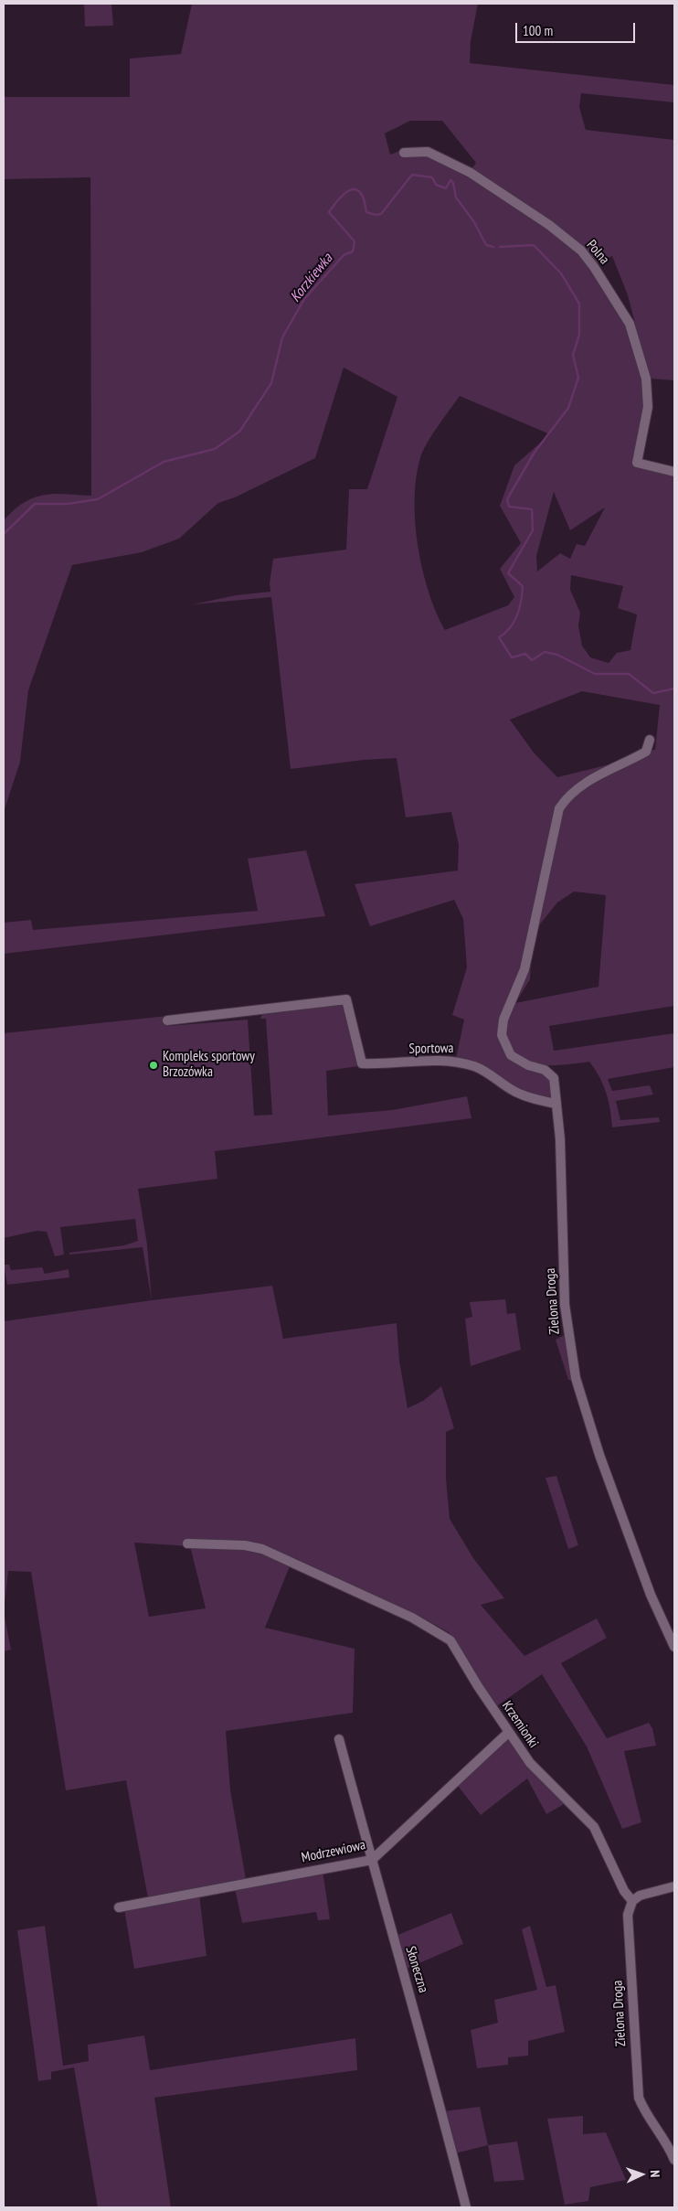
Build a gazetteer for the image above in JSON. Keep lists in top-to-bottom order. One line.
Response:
{"streets":{"street":["Polna","Sportowa","Zielona Droga","Krzemionki","Modrzewiowa","Słoneczna"]},"crossings":[["Sportowa","Zielona Droga"],["Zielona Droga","Krzemionki"],["Krzemionki","Modrzewiowa"],["Modrzewiowa","Słoneczna"]],"water":["Korzkiewka"],"places":["Kompleks sportowy Brzozówka"],"scale_bar":"100 m","north":"right"}
